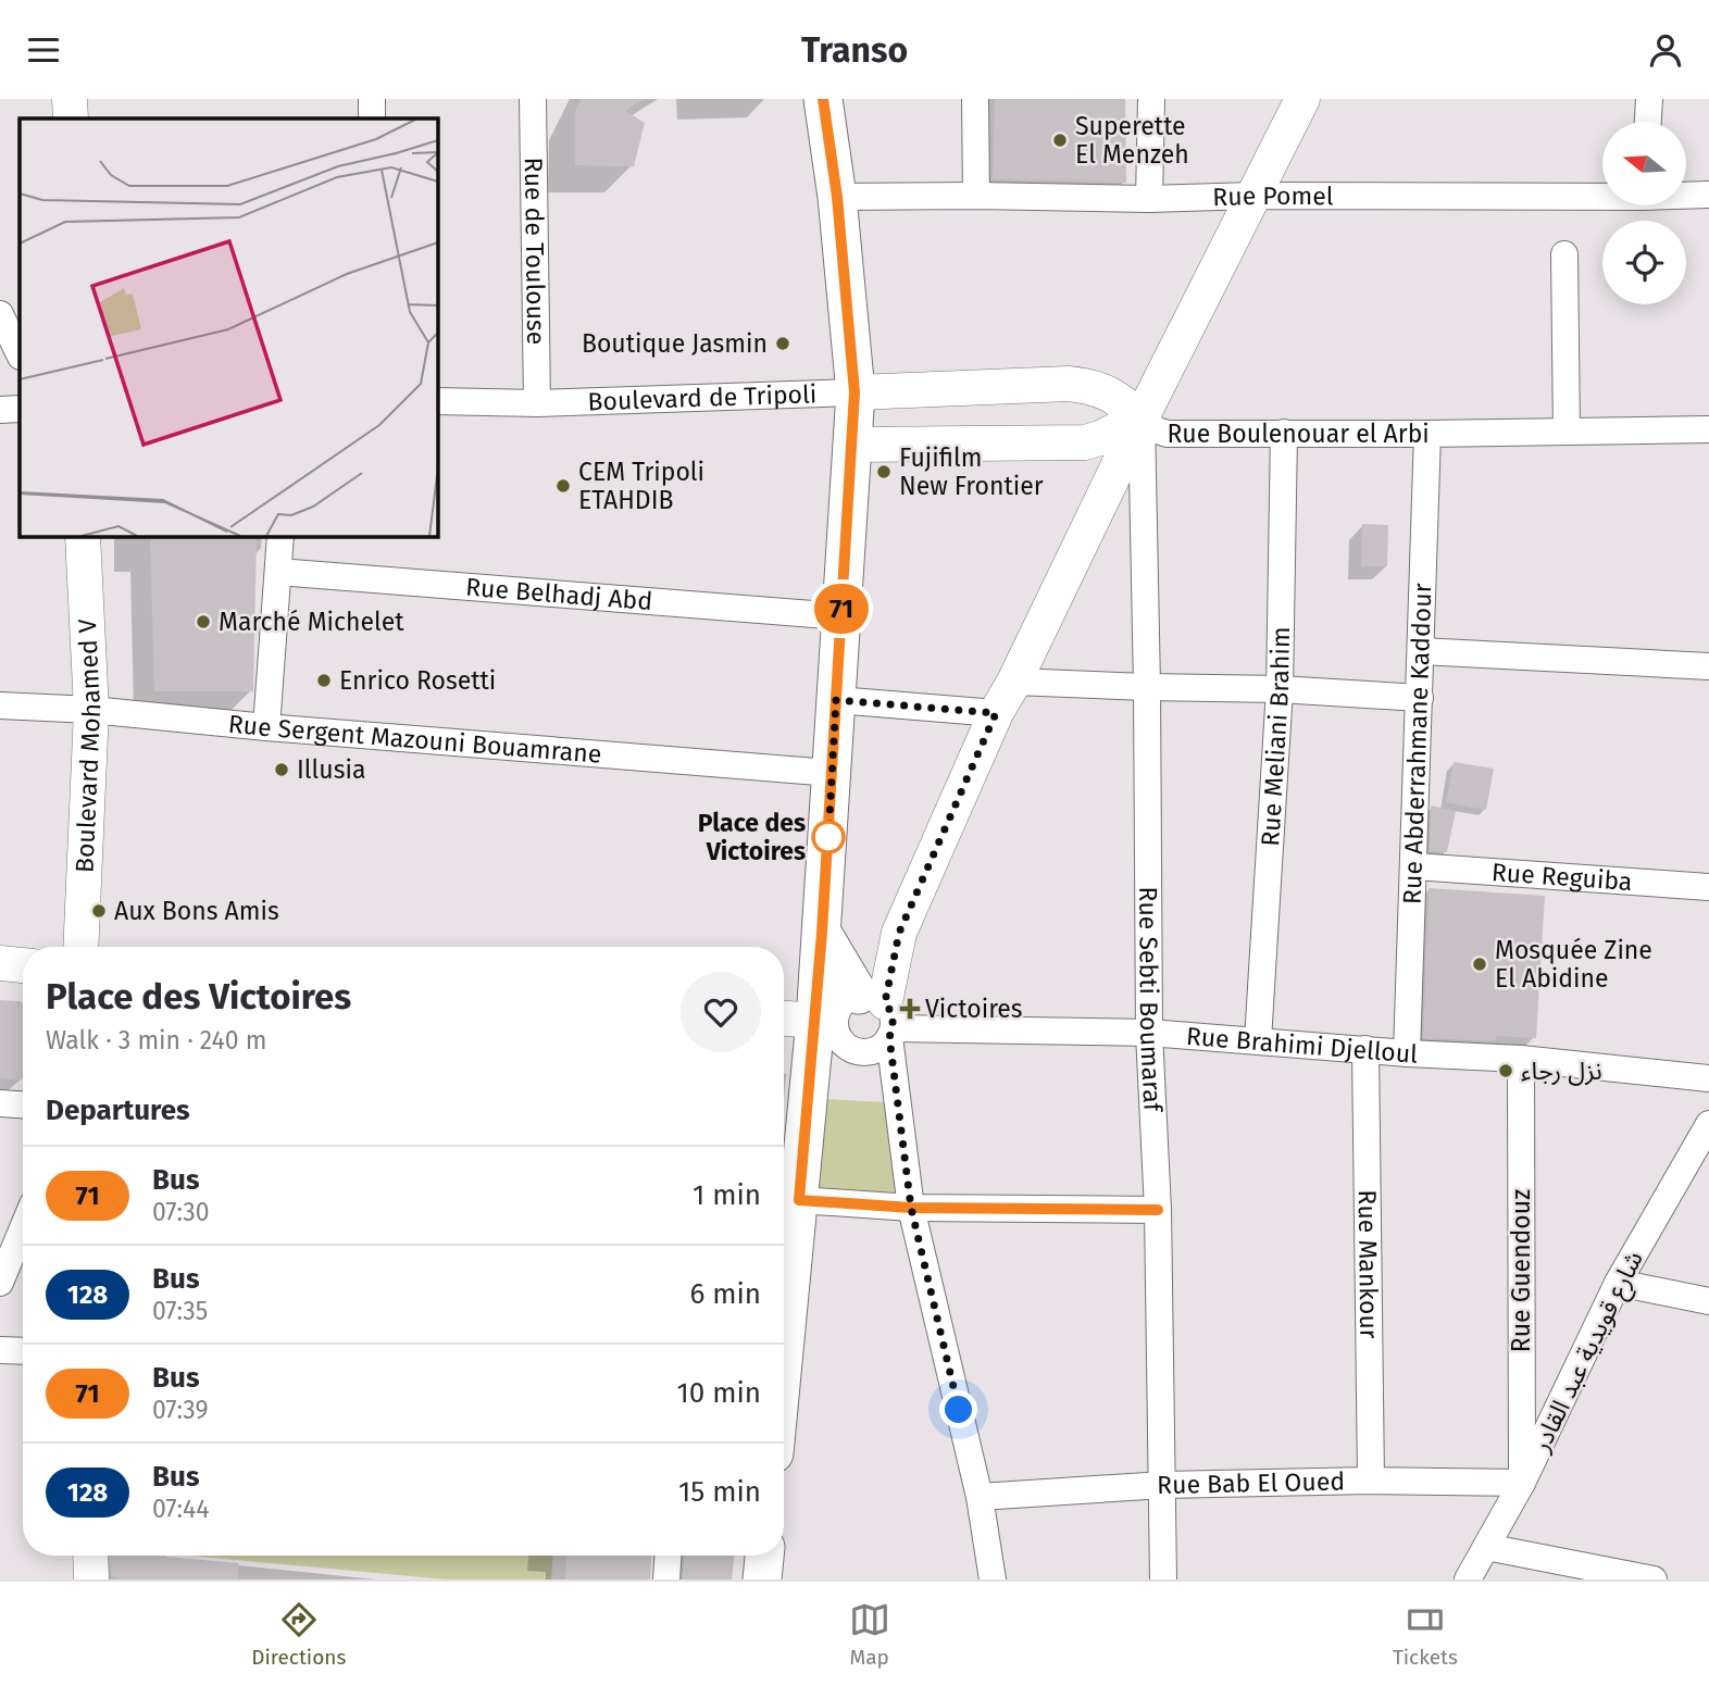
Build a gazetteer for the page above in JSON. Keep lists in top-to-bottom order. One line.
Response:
{"streets":{"street":["Rue Pomel","Rue de Toulouse","Boulevard de Tripoli","Rue Boulenouar el Arbi","Rue Belhadj Abd","Rue Meliani Brahim","Rue Sergent Mazouni Bouamrane","Rue Abderrahmane Kaddour","Boulevard Mohamed V","Rue Reguiba","Rue Sebti Boumaraf","Rue Brahimi Djelloul","Rue Mankour","Rue Guendouz","شارع قويدية عبد القادر","Rue Bab El Oued"]},"crossings":[["Rue de Toulouse","Boulevard de Tripoli"],["Boulevard de Tripoli","Rue Boulenouar el Arbi"],["Boulevard de Tripoli","Rue Sebti Boumaraf"],["Rue Boulenouar el Arbi","Rue Meliani Brahim"],["Rue Boulenouar el Arbi","Rue Abderrahmane Kaddour"],["Rue Boulenouar el Arbi","Rue Sebti Boumaraf"],["Rue Meliani Brahim","Rue Brahimi Djelloul"],["Rue Sergent Mazouni Bouamrane","Boulevard Mohamed V"],["Rue Abderrahmane Kaddour","Rue Reguiba"],["Rue Abderrahmane Kaddour","Rue Brahimi Djelloul"],["Rue Sebti Boumaraf","Rue Brahimi Djelloul"],["Rue Sebti Boumaraf","Rue Bab El Oued"],["Rue Brahimi Djelloul","Rue Mankour"],["Rue Brahimi Djelloul","Rue Guendouz"],["Rue Mankour","Rue Bab El Oued"],["Rue Guendouz","شارع قويدية عبد القادر"],["Rue Guendouz","Rue Bab El Oued"],["شارع قويدية عبد القادر","Rue Bab El Oued"]],"places":{"other":["Superette El Menzeh","Boutique Jasmin","Fujifilm New Frontier","CEM Tripoli ETAHDIB","Marché Michelet","Enrico Rosetti","Illusia","Place des Victoires","Aux Bons Amis","Mosquée Zine El Abidine","نزل رجاء"],"health":["Victoires"]},"lines":["bus line 71"],"north":"left","page":{"header":"Transo","on_map":"71","heading":[["Place des Victoires","Walk · 3 min · 240 m"],"Departures"],"list":[{"mark":"71","name":"Bus","note":"07:30","value":"1 min"},{"mark":"128","name":"Bus","note":"07:35","value":"6 min"},{"mark":"71","name":"Bus","note":"07:39","value":"10 min"},{"mark":"128","name":"Bus","note":"07:44","value":"15 min"}],"tabs":["Directions","Map","Tickets"]}}
